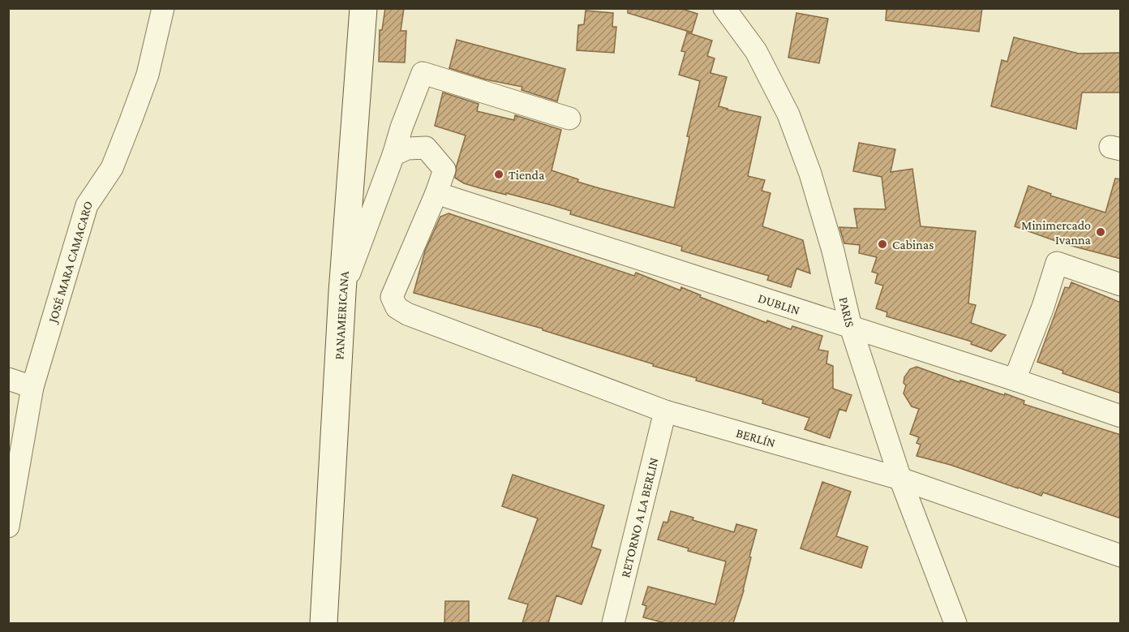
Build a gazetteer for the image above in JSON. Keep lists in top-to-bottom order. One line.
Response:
{"streets":{"main road":["PANAMERICANA"],"street":["JOSÉ MARA CAMACARO","DUBLIN","PARIS","BERLÍN","RETORNO A LA BERLIN"]},"crossings":[["DUBLIN","PARIS"],["DUBLIN","BERLÍN"],["PARIS","BERLÍN"],["BERLÍN","RETORNO A LA BERLIN"]],"places":["Tienda","Minimercado Ivanna","Cabinas"]}
